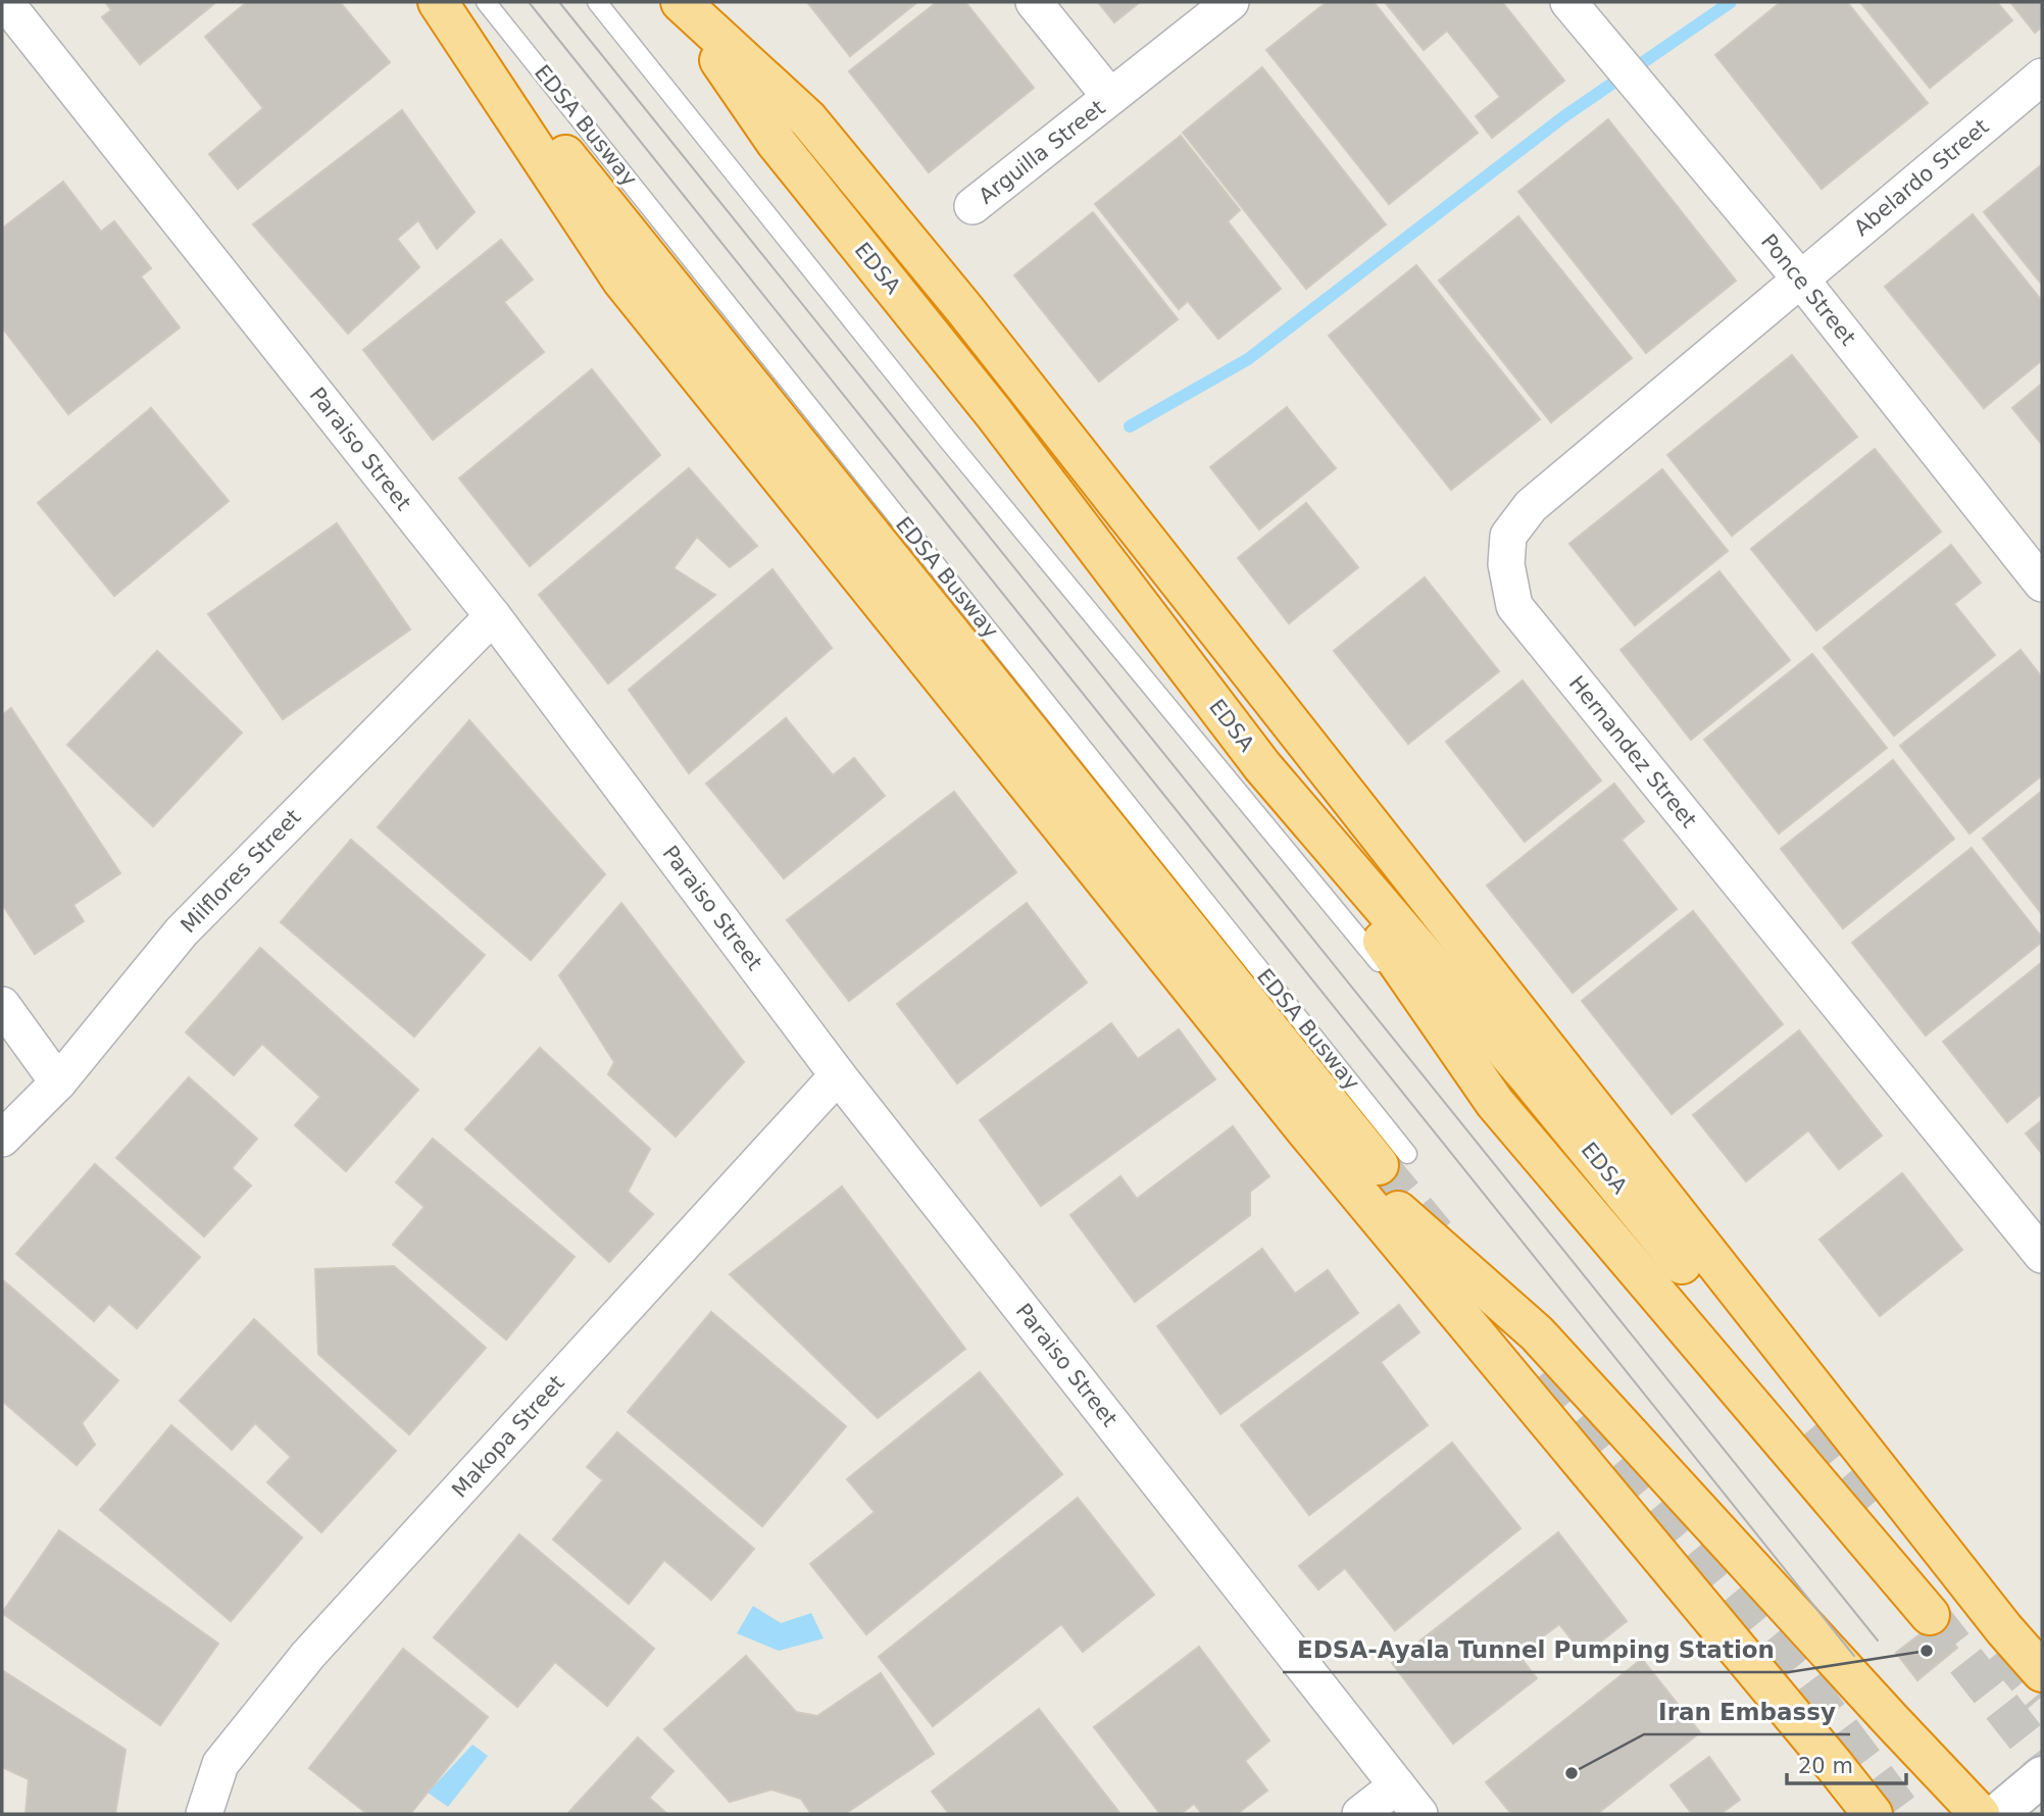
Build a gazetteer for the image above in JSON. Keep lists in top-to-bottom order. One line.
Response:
{"streets":{"highway":["EDSA"],"street":["Arguilla Street","Abelardo Street","Ponce Street","Paraiso Street","Hernandez Street","Milflores Street","Makopa Street"],"lane":["EDSA Busway"]},"crossings":[["Abelardo Street","Ponce Street"],["Abelardo Street","Hernandez Street"],["Ponce Street","Hernandez Street"],["Paraiso Street","Milflores Street"],["Paraiso Street","Makopa Street"]],"places":["EDSA-Ayala Tunnel Pumping Station","Iran Embassy"],"scale_bar":"20 m"}
